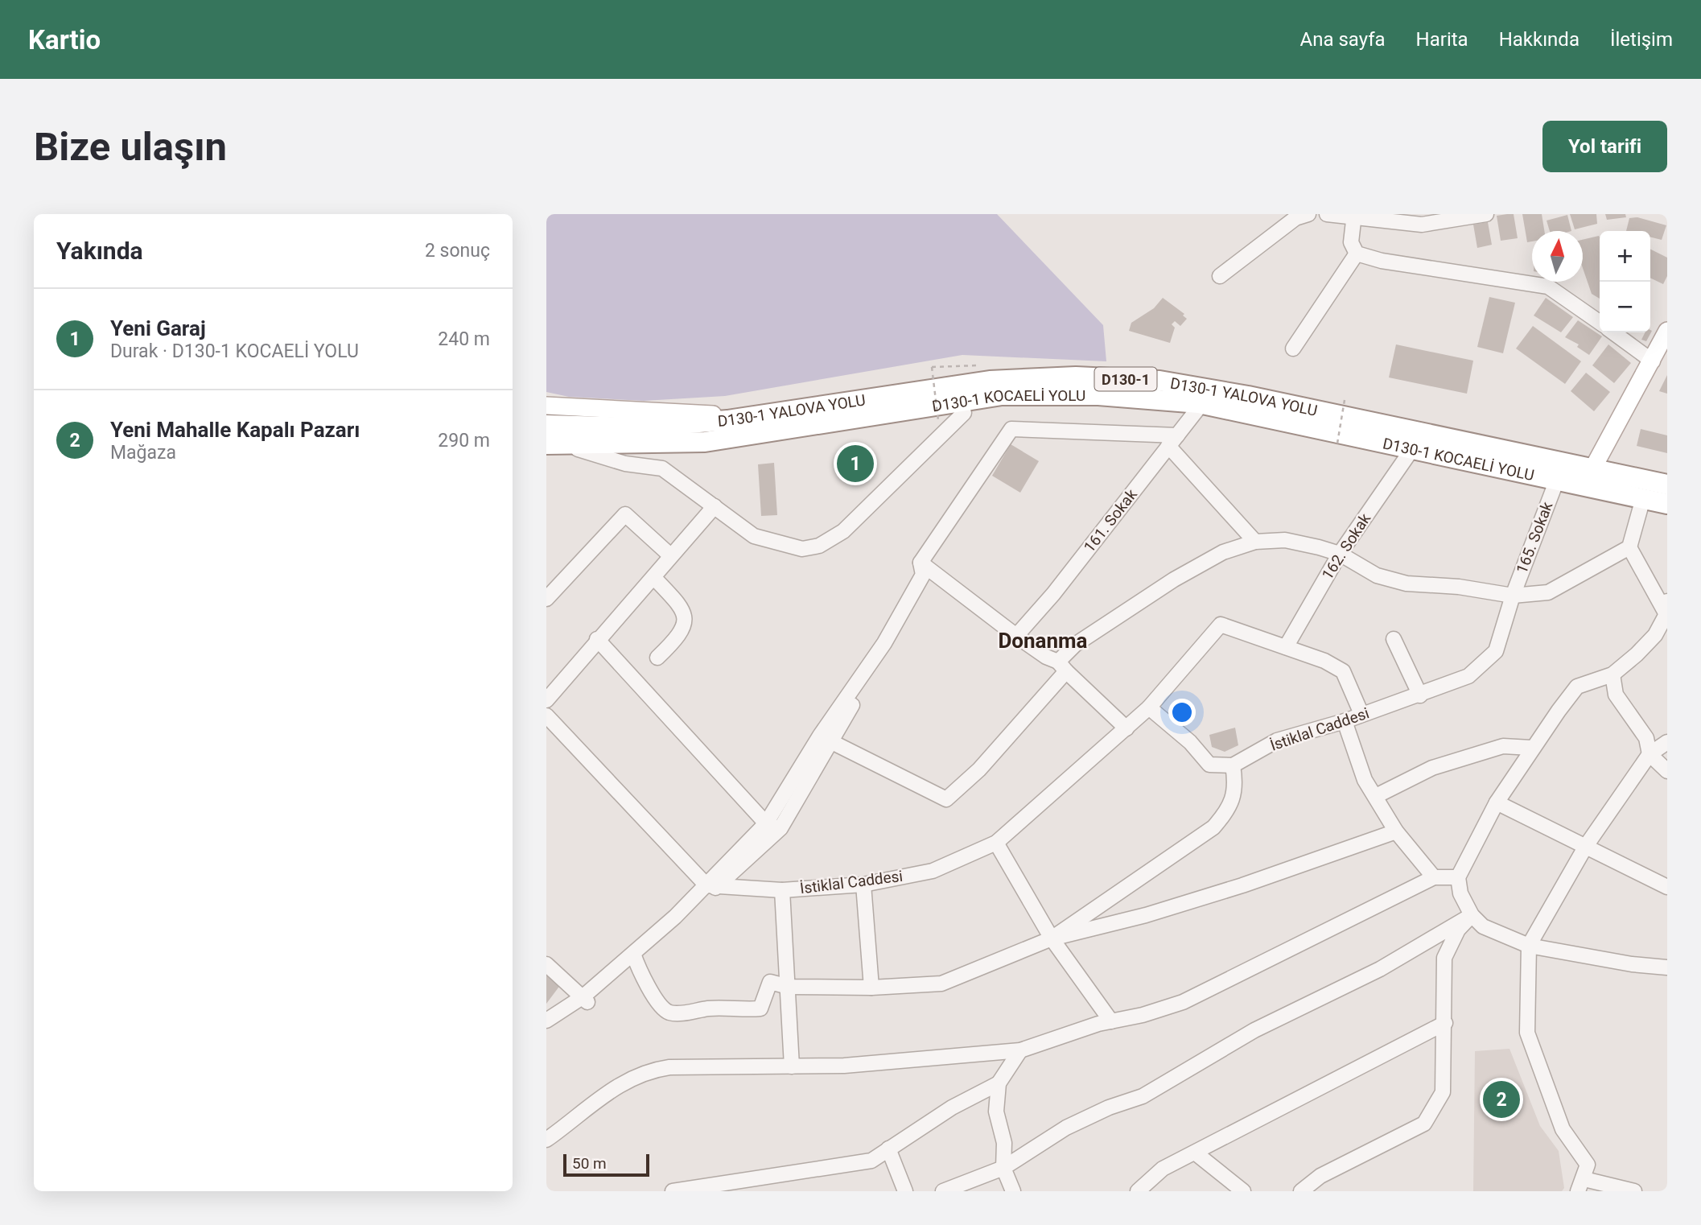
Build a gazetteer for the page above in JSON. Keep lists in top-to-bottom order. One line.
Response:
{"streets":{"highway":["D130-1","D130-1 YALOVA YOLU","D130-1 KOCAELİ YOLU"],"street":["161. Sokak","165. Sokak","162. Sokak","İstiklal Caddesi"]},"crossings":[["D130-1 YALOVA YOLU","D130-1 KOCAELİ YOLU"],["D130-1 KOCAELİ YOLU","161. Sokak"],["D130-1 KOCAELİ YOLU","165. Sokak"],["D130-1 KOCAELİ YOLU","162. Sokak"],["165. Sokak","İstiklal Caddesi"],["162. Sokak","İstiklal Caddesi"]],"districts":["Donanma"],"scale_bar":"50 m","north":"top","page":{"header":"Kartio","nav":["Ana sayfa","Harita","Hakkında","İletişim"],"buttons":"Yol tarifi","title":"Bize ulaşın","heading":["Yakında","2 sonuç"],"map_buttons":["+","−"],"list":[{"mark":"1","name":"Yeni Garaj","note":"Durak · D130-1 KOCAELİ YOLU","value":"240 m"},{"mark":"2","name":"Yeni Mahalle Kapalı Pazarı","note":"Mağaza","value":"290 m"}],"pins":["1","2"],"scale":"50 m"}}
